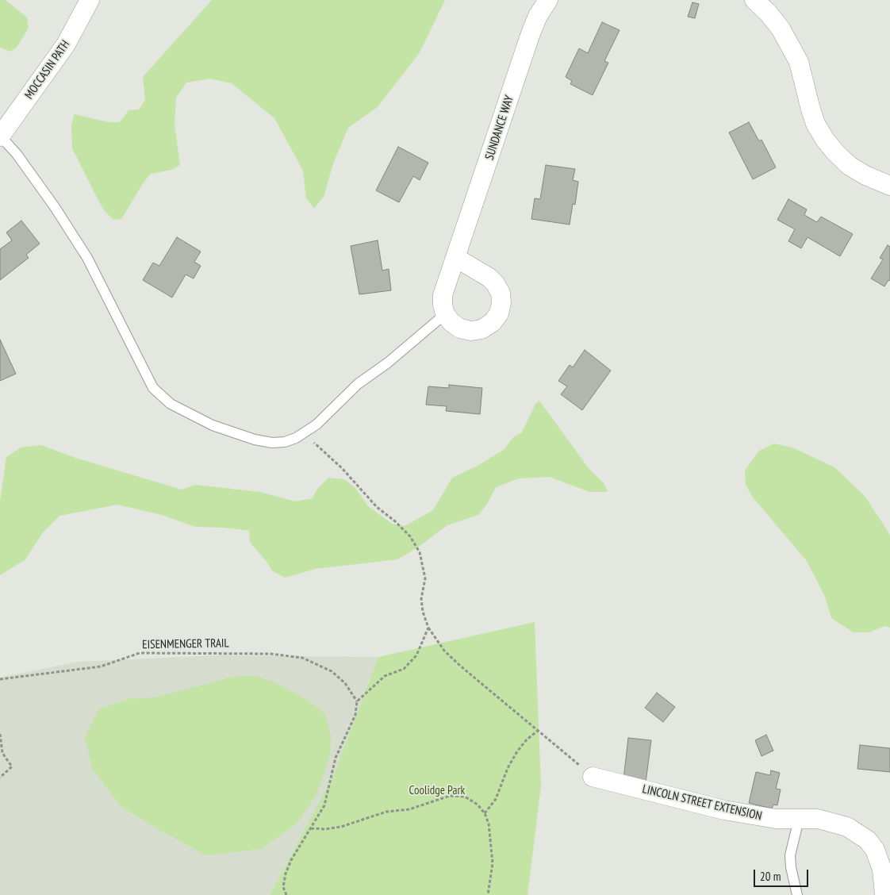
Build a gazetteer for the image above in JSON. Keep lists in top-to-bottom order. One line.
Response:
{"streets":{"street":["MOCCASIN PATH","SUNDANCE WAY","LINCOLN STREET EXTENSION"],"path":["EISENMENGER TRAIL"]},"parks":["Coolidge Park"],"scale_bar":"20 m"}
